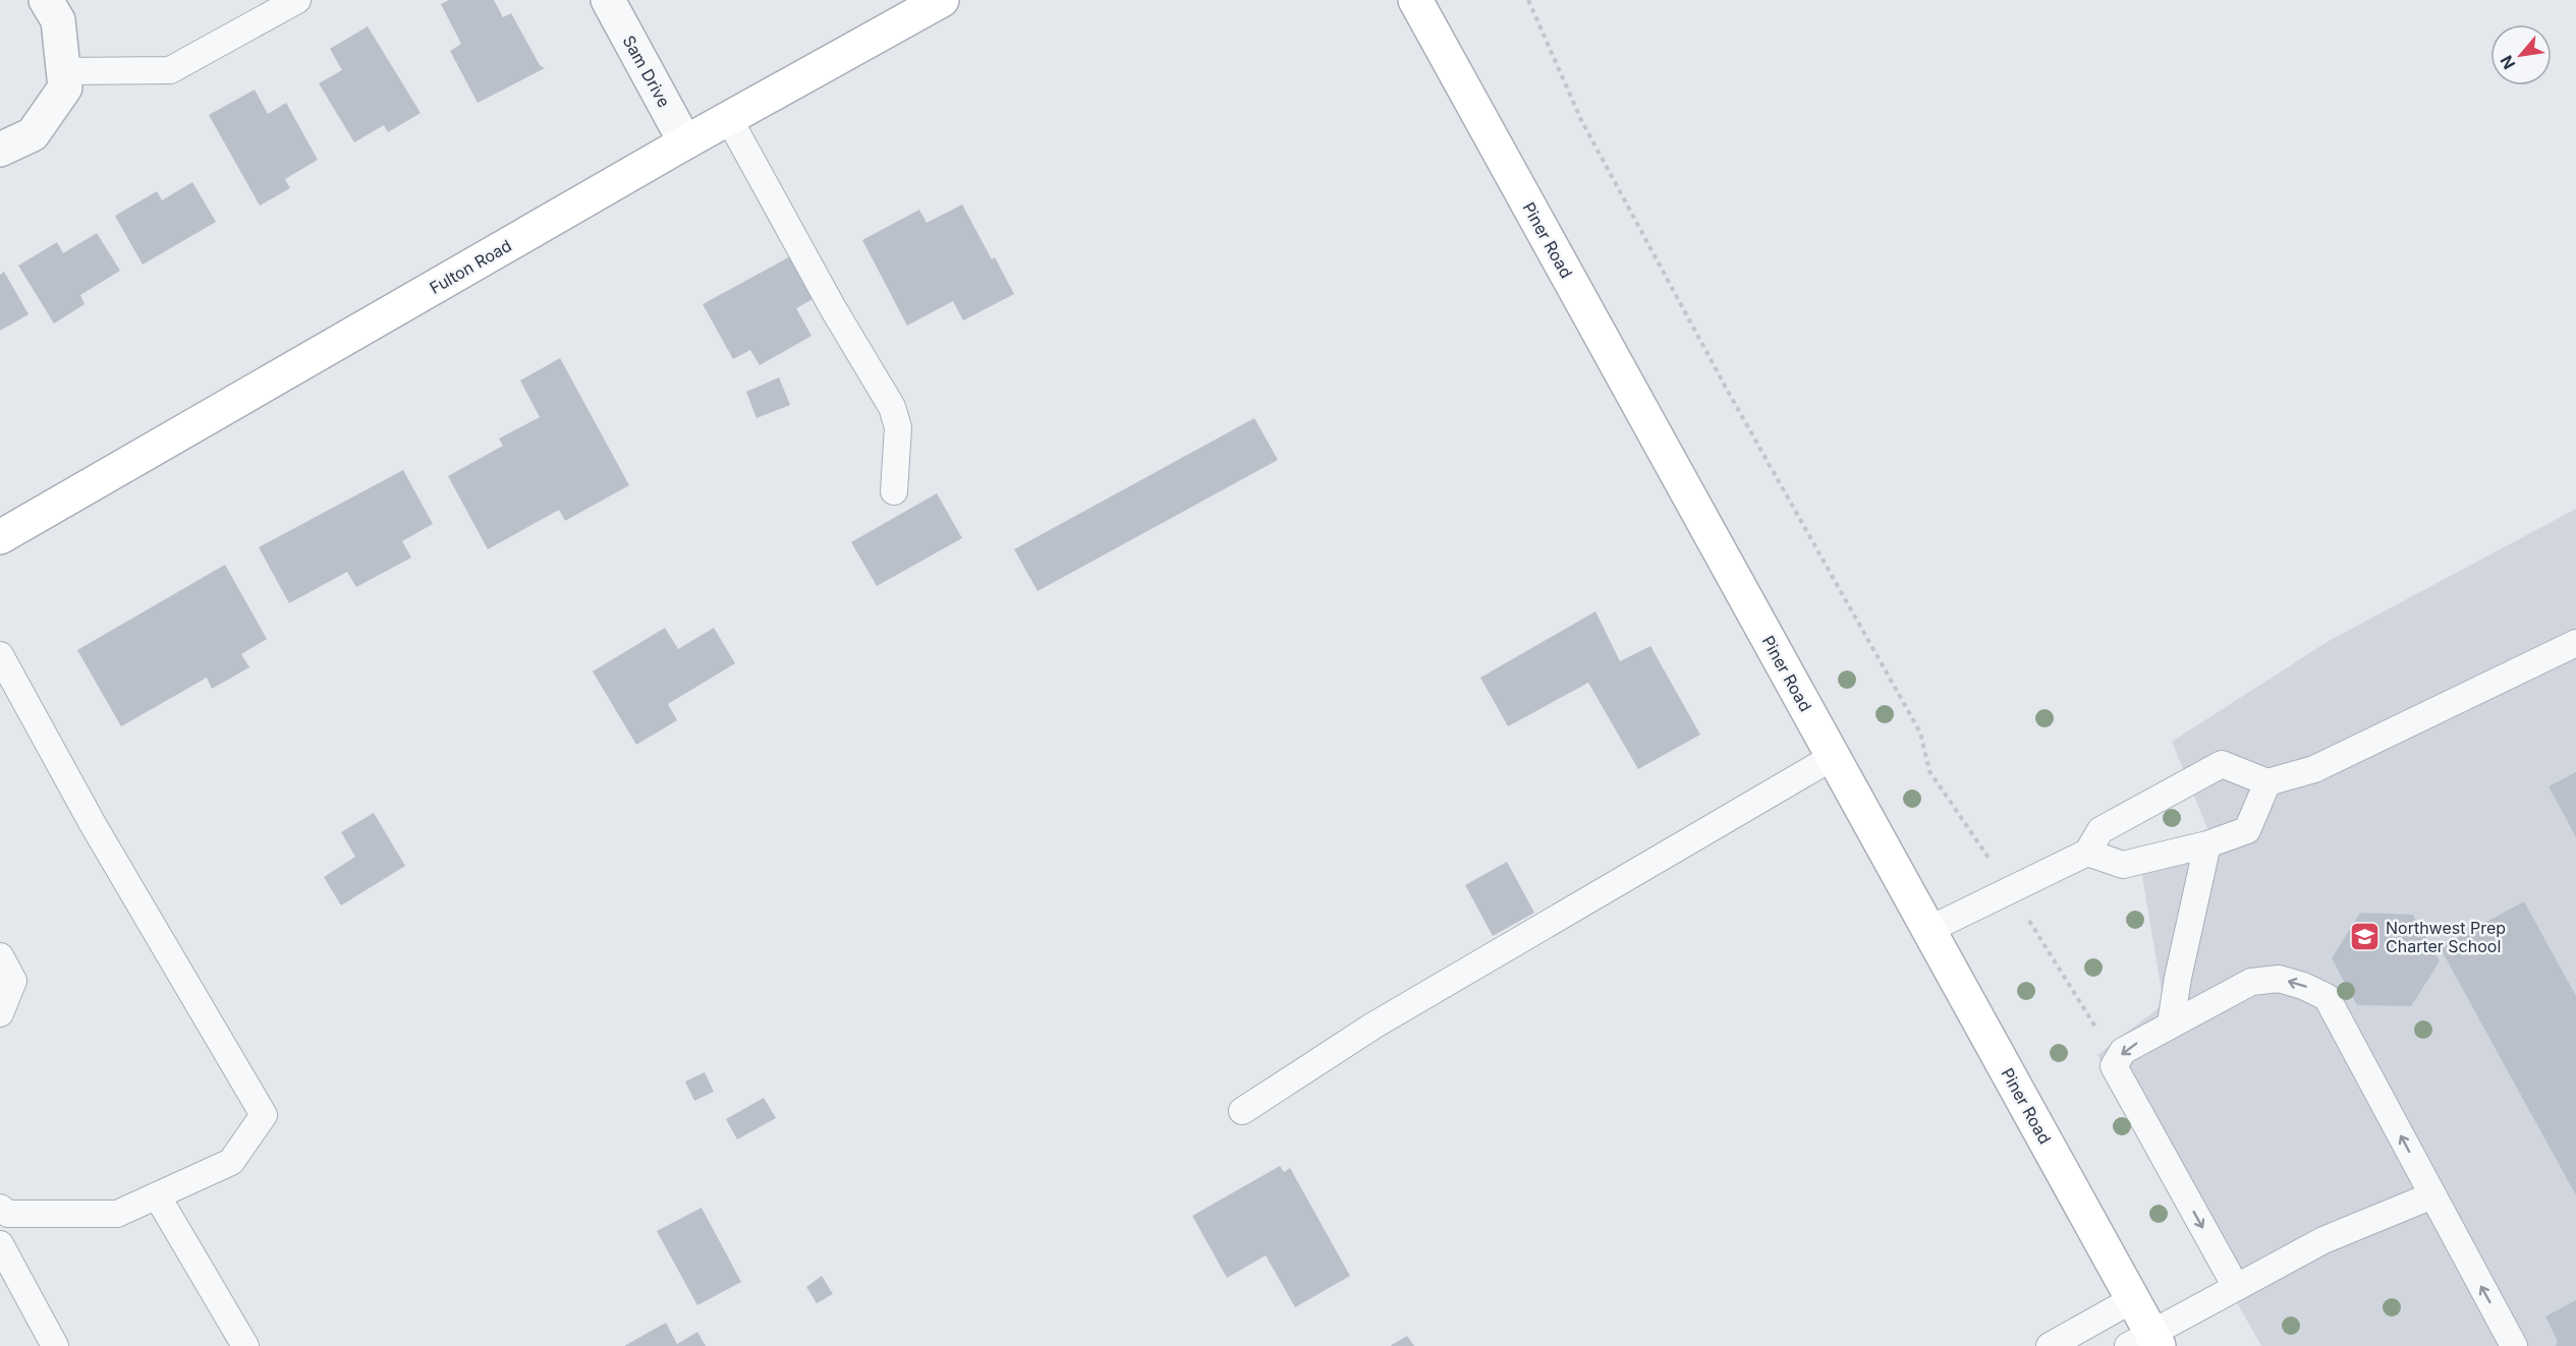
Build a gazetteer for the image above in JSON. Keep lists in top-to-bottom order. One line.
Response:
{"streets":{"street":["Sam Drive","Piner Road","Fulton Road"]},"crossings":[["Sam Drive","Fulton Road"]],"places":{"school or university":["Northwest Prep Charter School"]},"north":"bottom left"}
